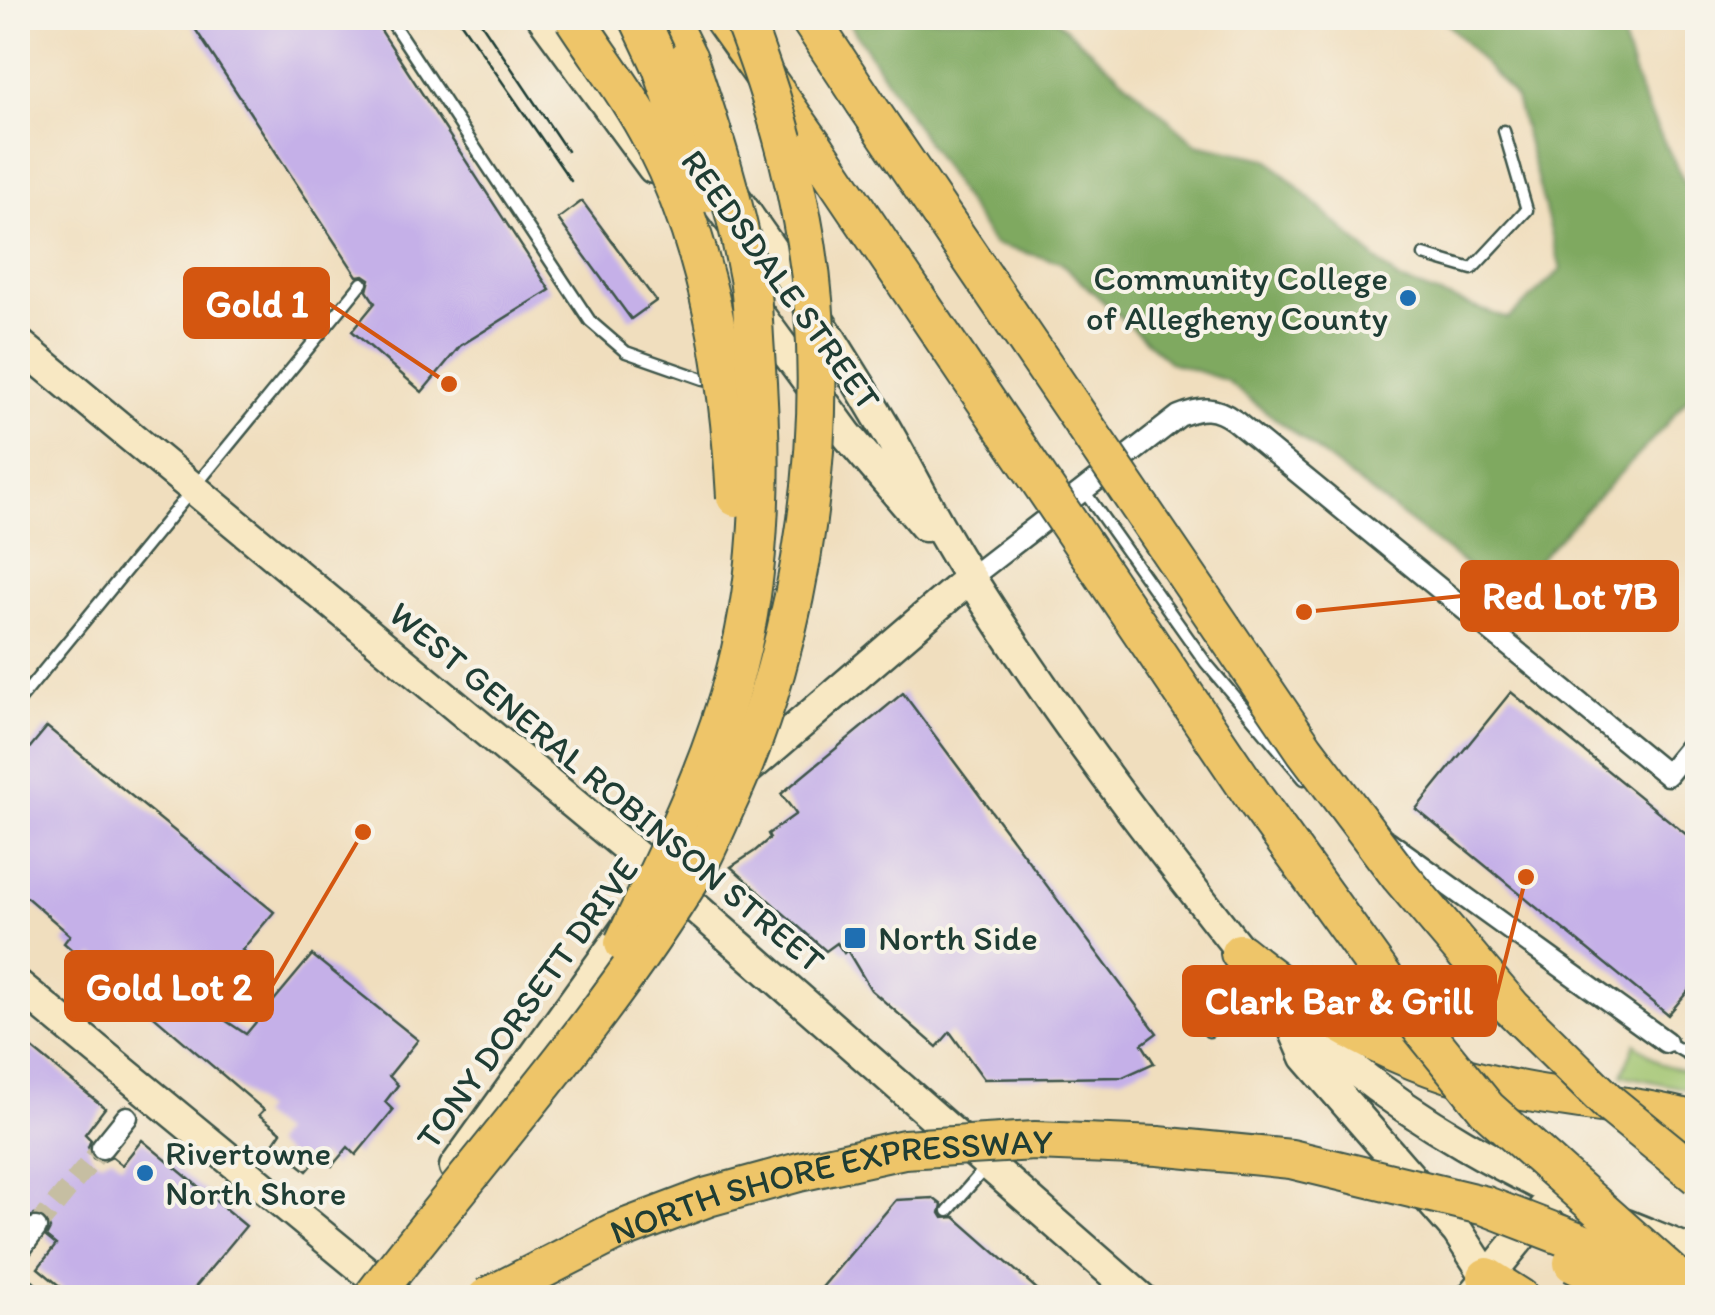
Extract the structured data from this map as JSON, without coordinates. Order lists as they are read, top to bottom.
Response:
{
  "streets": {
    "highway": ["NORTH SHORE EXPRESSWAY"],
    "main road": ["REEDSDALE STREET", "WEST GENERAL ROBINSON STREET", "TONY DORSETT DRIVE"]
  },
  "crossings": [
    ["REEDSDALE STREET", "TONY DORSETT DRIVE"],
    ["WEST GENERAL ROBINSON STREET", "TONY DORSETT DRIVE"]
  ],
  "places": {
    "other": [
      "Community College of Allegheny County",
      "Gold 1",
      "Red Lot 7B",
      "Gold Lot 2",
      "Clark Bar & Grill",
      "Rivertowne North Shore"
    ],
    "transit": ["North Side"]
  }
}
